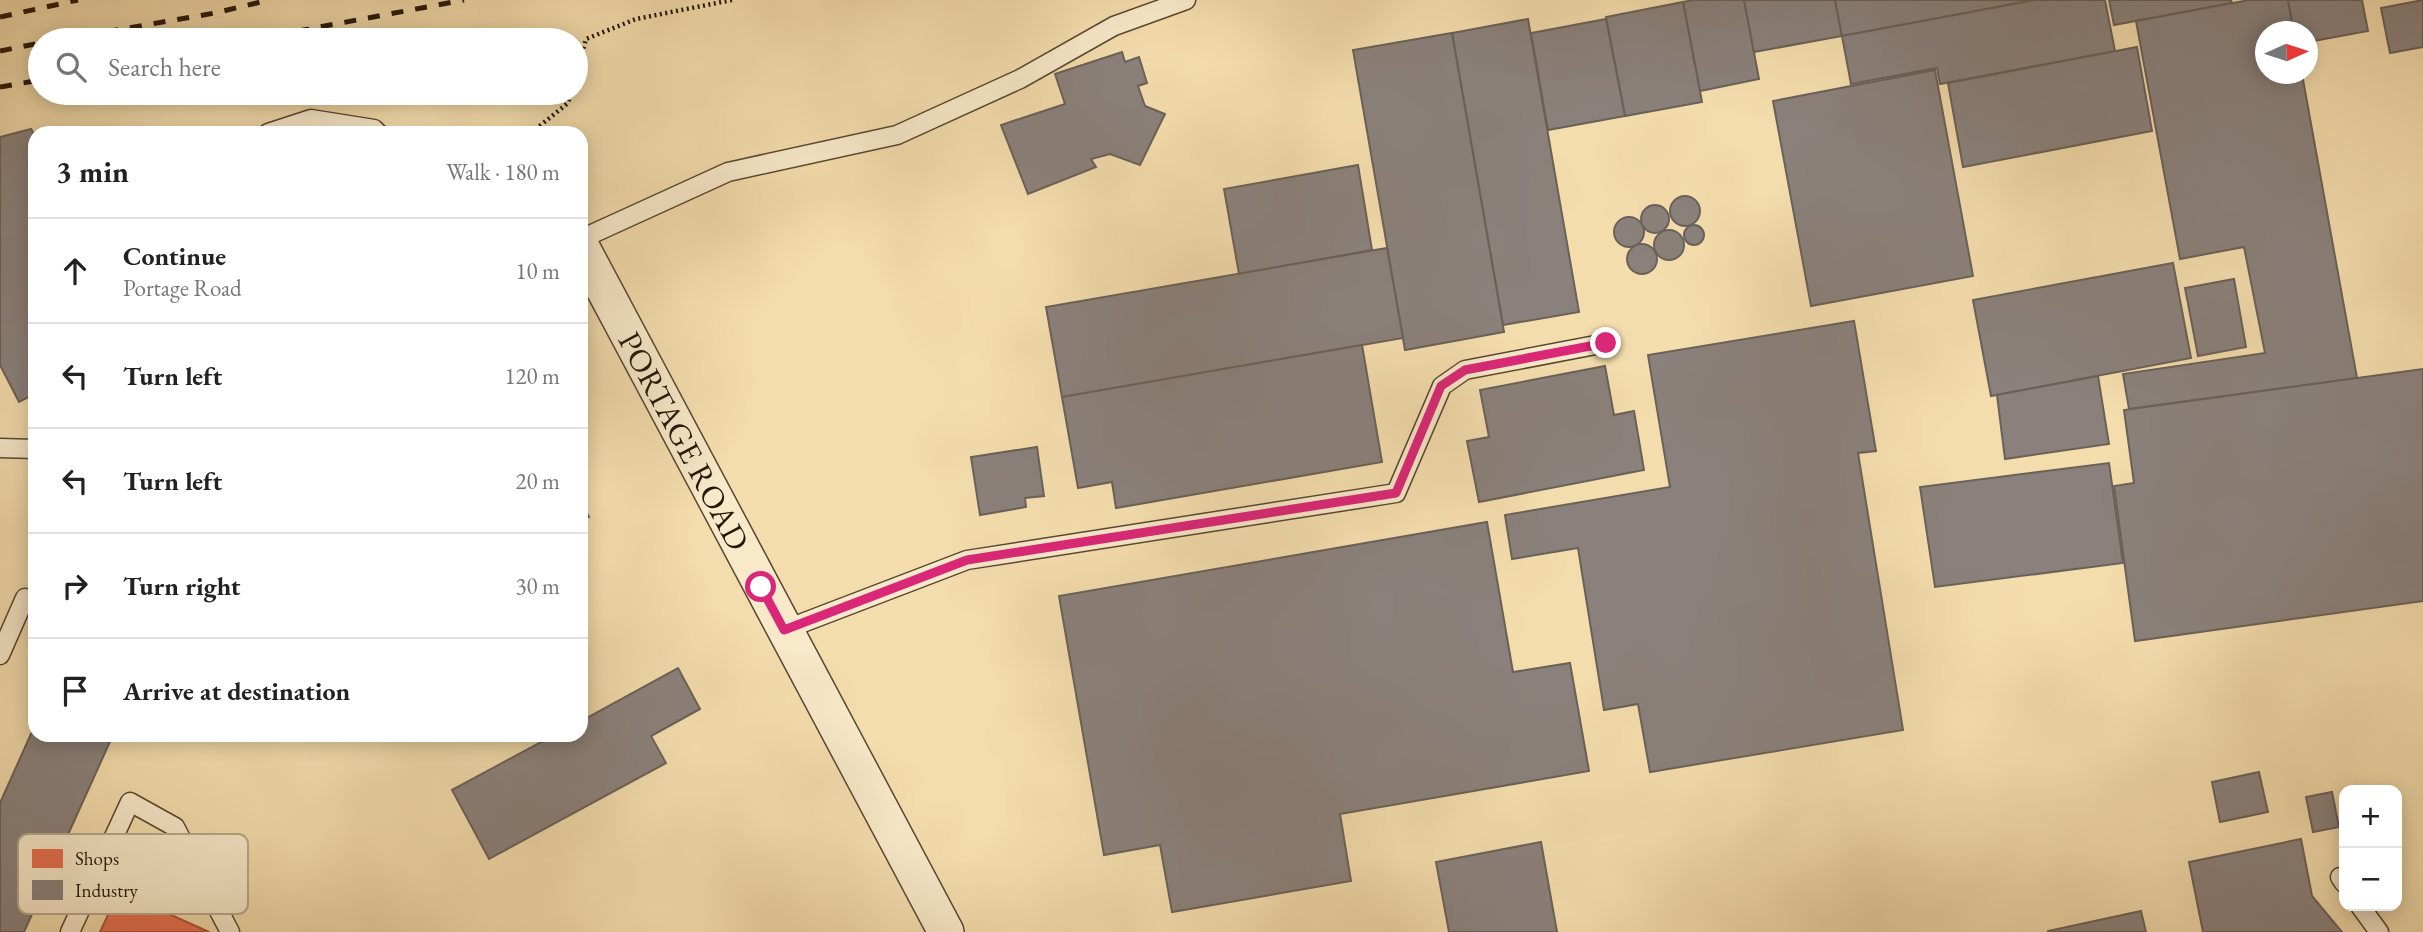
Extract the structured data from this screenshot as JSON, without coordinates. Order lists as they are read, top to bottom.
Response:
{
  "streets": {
    "street": ["PORTAGE ROAD"]
  },
  "legend": ["Shops", "Industry"],
  "north": "right",
  "page": {
    "search": "Search here",
    "heading": ["3 min", "Walk · 180 m"],
    "list": [
      ["Continue", "Portage Road", "10 m"],
      ["Turn left", "120 m"],
      ["Turn left", "20 m"],
      ["Turn right", "30 m"],
      "Arrive at destination"
    ],
    "map_buttons": ["+", "−"]
  }
}
